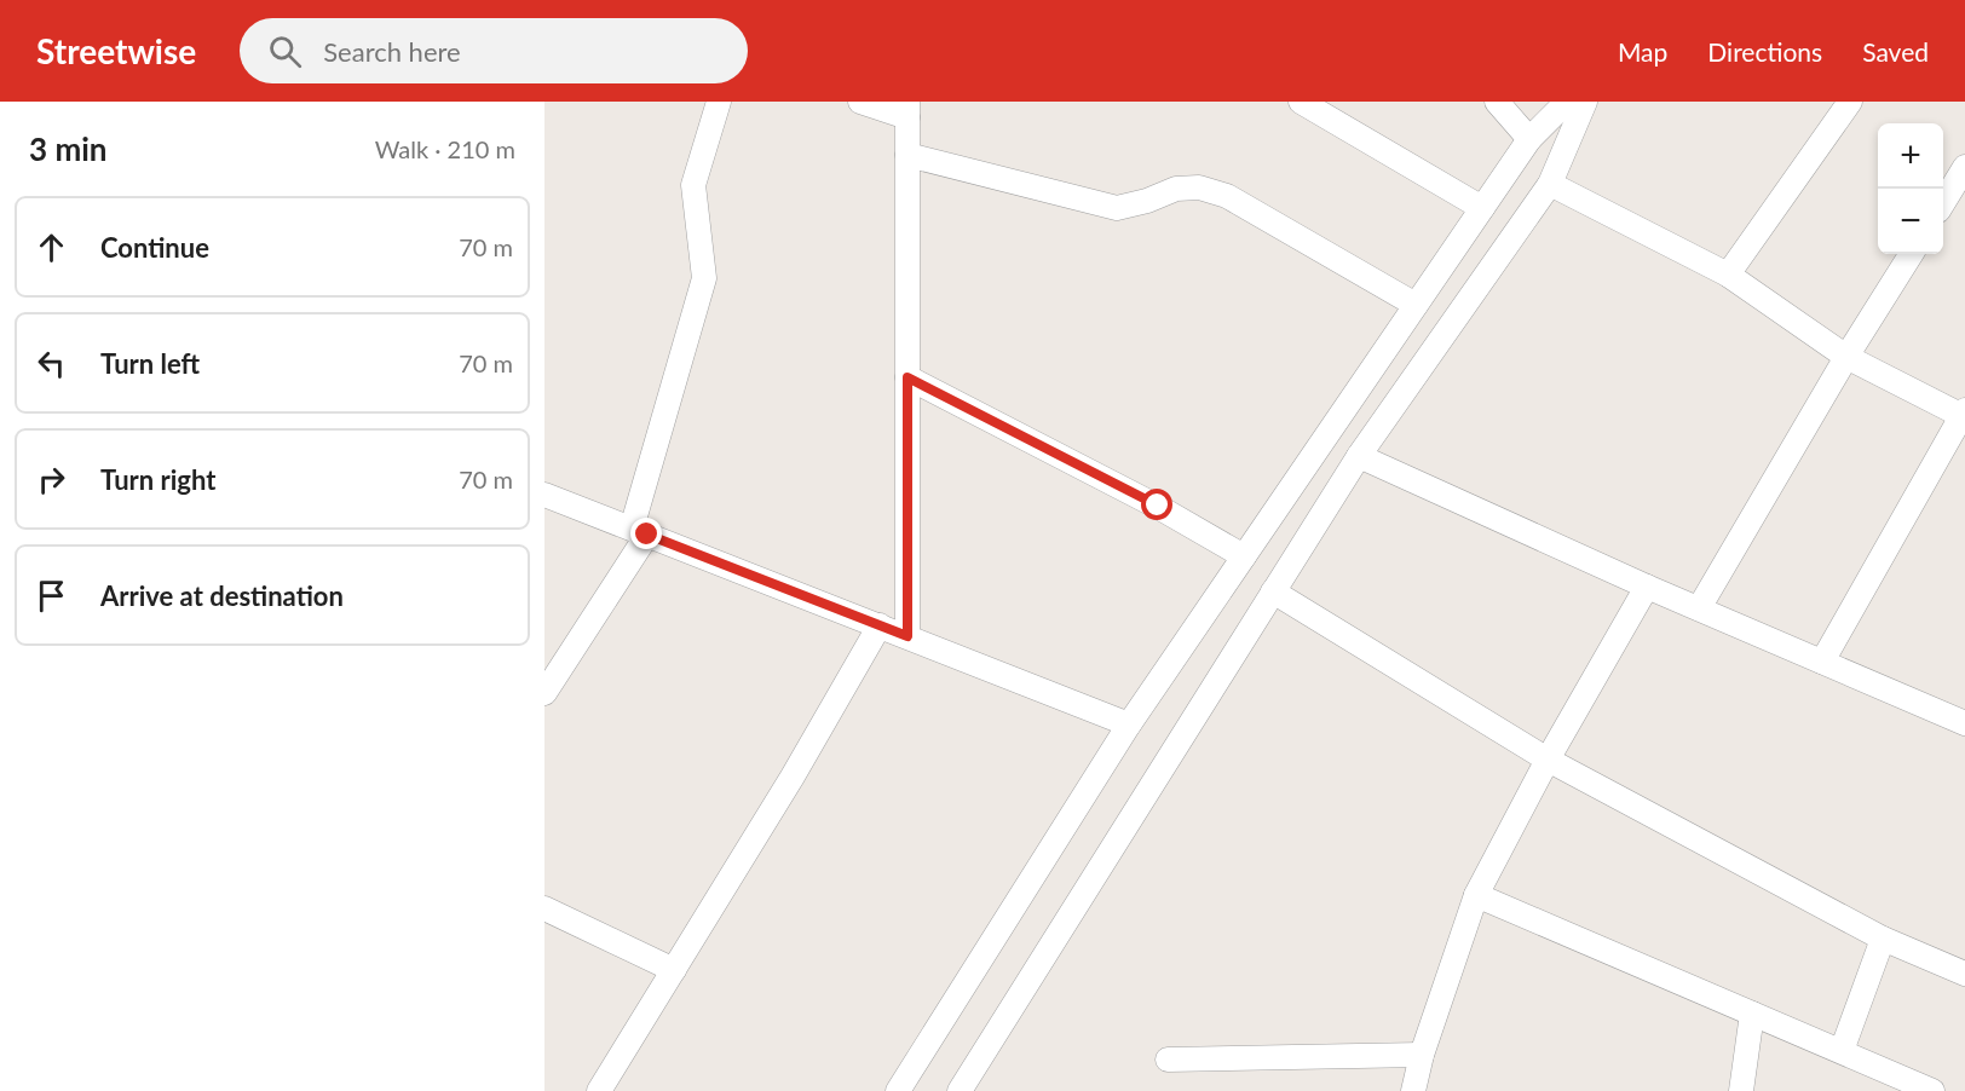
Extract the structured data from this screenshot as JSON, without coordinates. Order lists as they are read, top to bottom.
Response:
{
  "page": {
    "header": "Streetwise",
    "search": "Search here",
    "nav": ["Map", "Directions", "Saved"],
    "heading": ["3 min", "Walk · 210 m"],
    "map_buttons": ["+", "−"],
    "list": [
      ["Continue", "70 m"],
      ["Turn left", "70 m"],
      ["Turn right", "70 m"],
      "Arrive at destination"
    ]
  }
}
